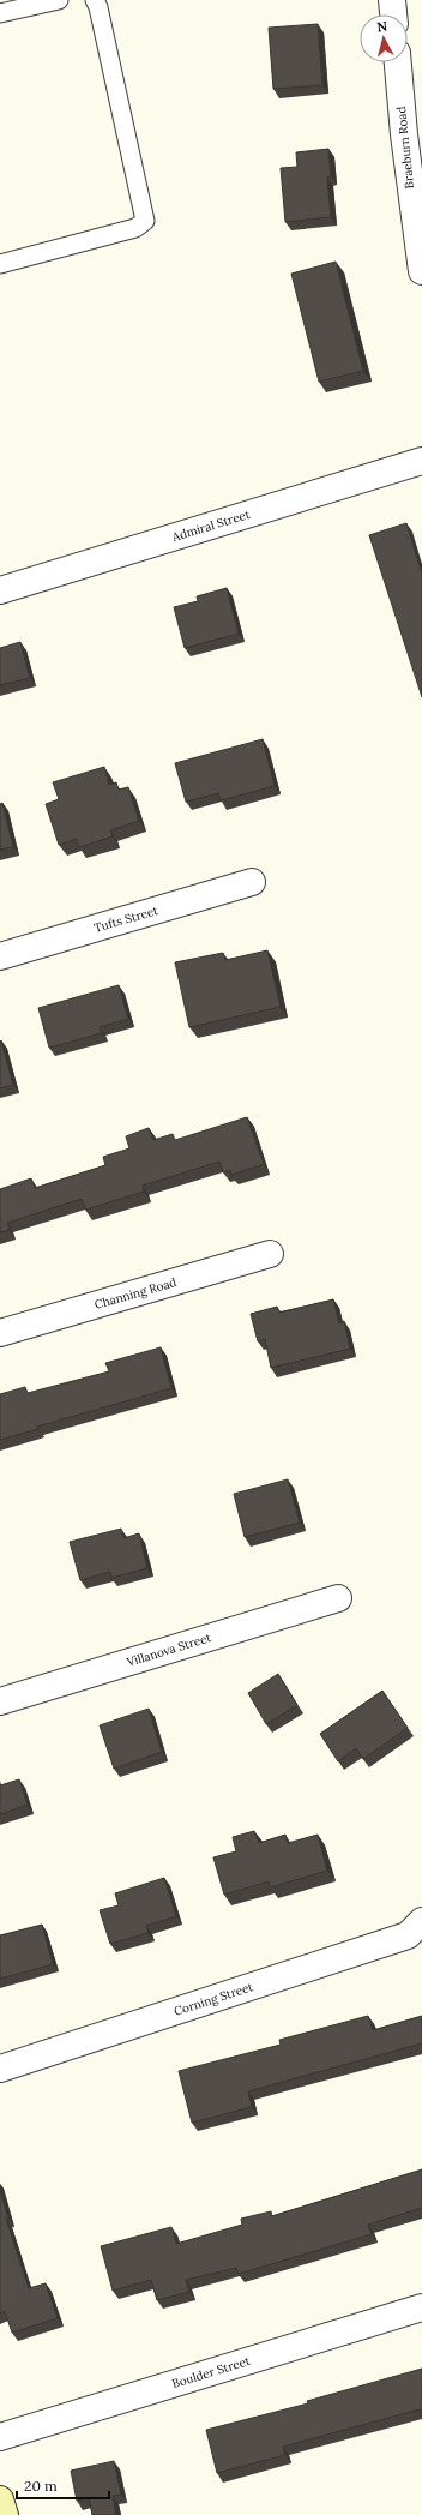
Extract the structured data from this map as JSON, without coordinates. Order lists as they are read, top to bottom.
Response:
{
  "streets": {
    "street": [
      "Braeburn Road",
      "Admiral Street",
      "Tufts Street",
      "Channing Road",
      "Villanova Street",
      "Corning Street",
      "Boulder Street"
    ]
  },
  "scale_bar": "20 m",
  "north": "top"
}
